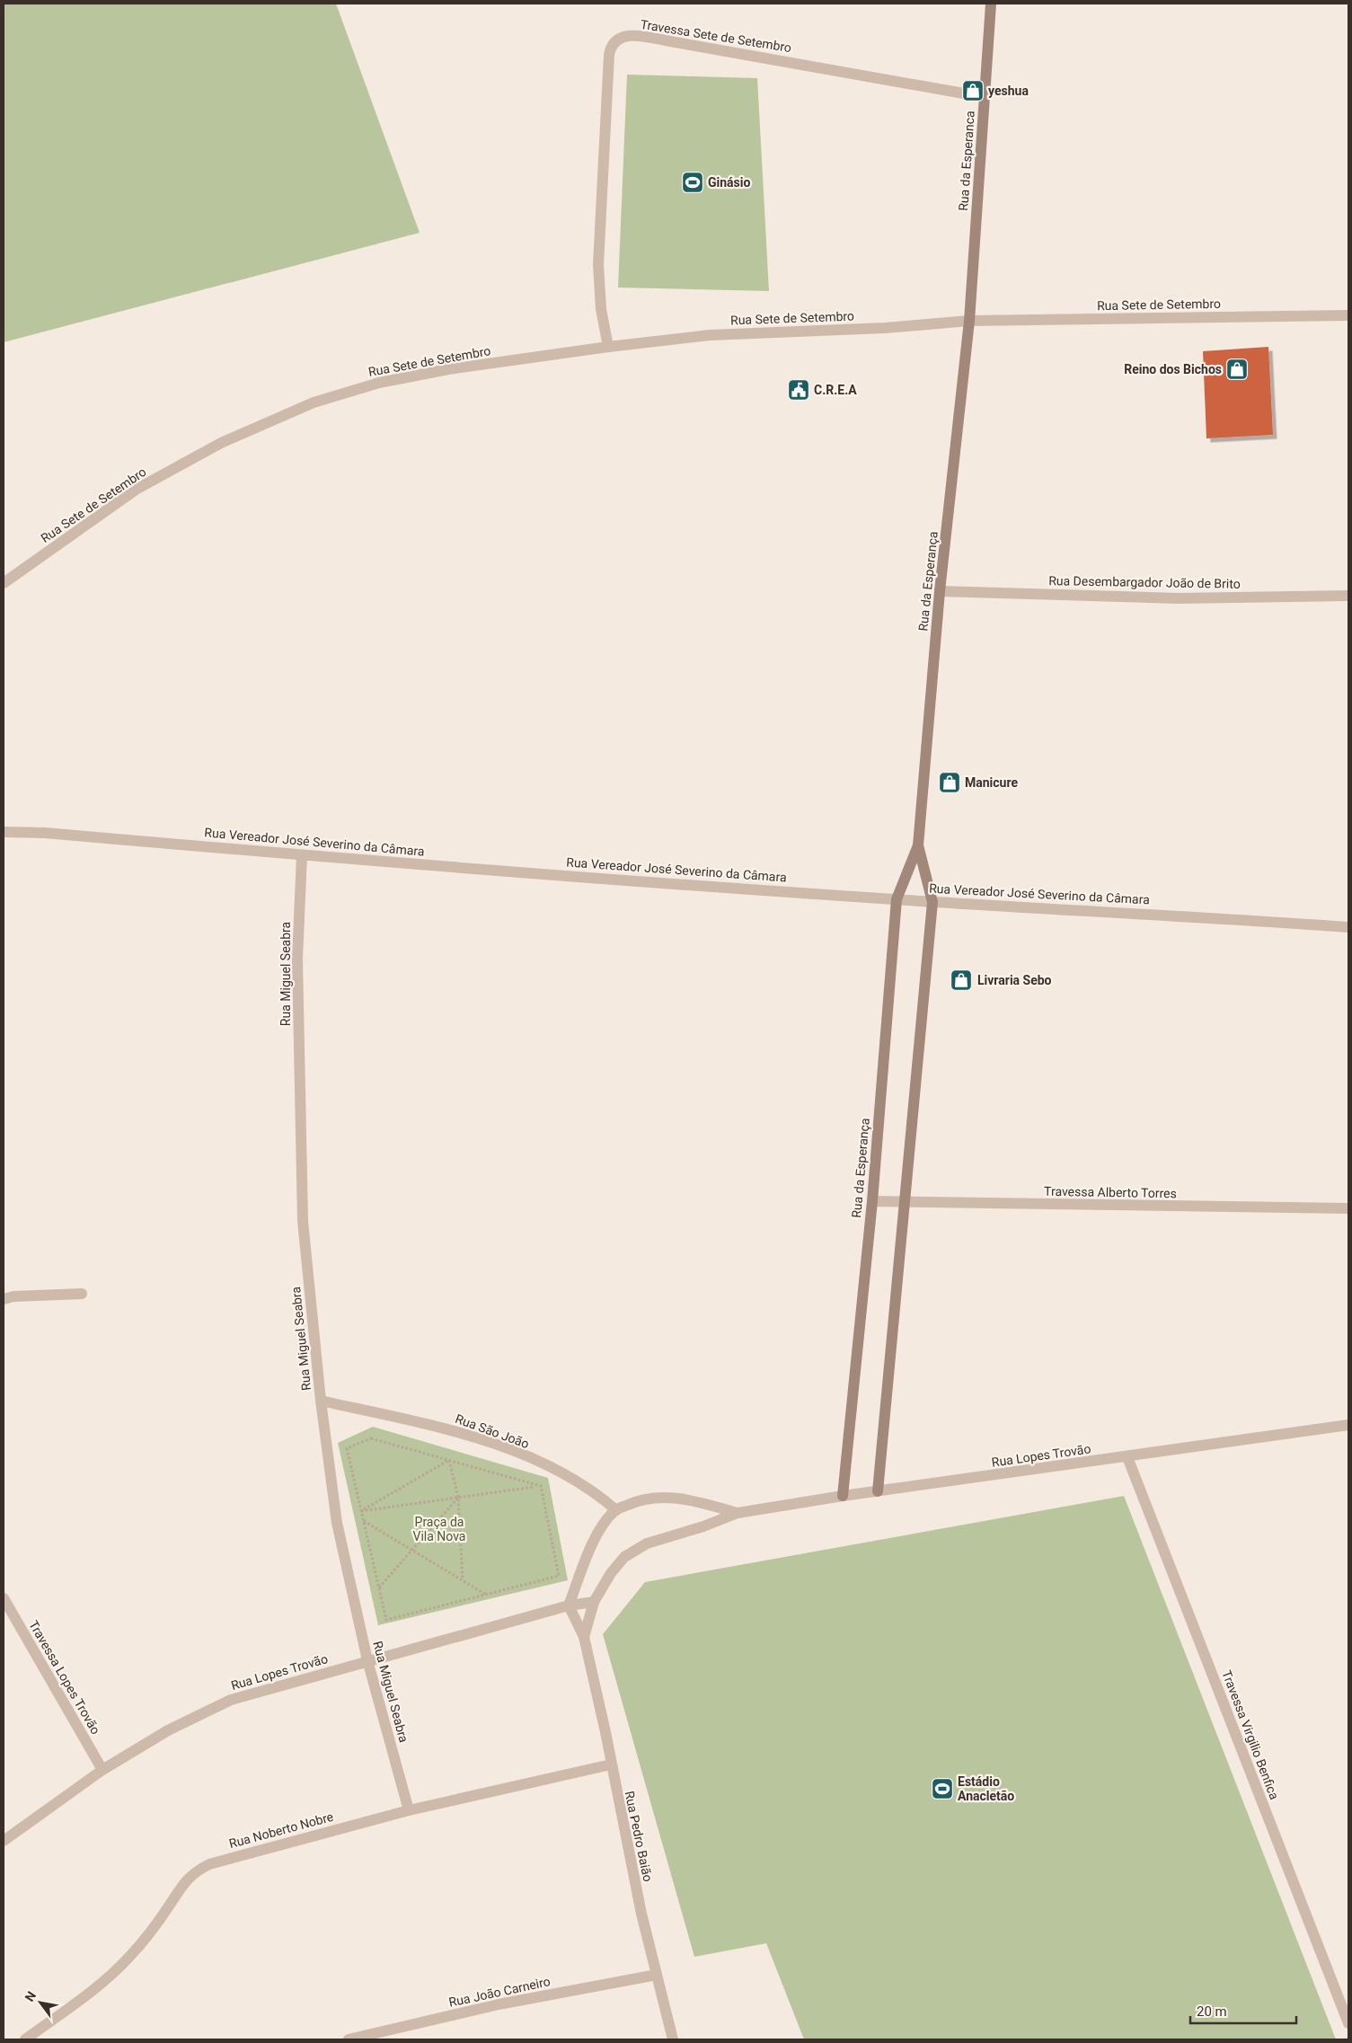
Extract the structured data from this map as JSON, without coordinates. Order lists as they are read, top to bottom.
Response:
{
  "streets": {
    "street": [
      "Travessa Sete de Setembro",
      "Rua da Esperanca",
      "Rua Sete de Setembro",
      "Rua da Esperança",
      "Rua Desembargador João de Brito",
      "Rua Vereador José Severino da Câmara",
      "Rua Miguel Seabra",
      "Travessa Alberto Torres",
      "Rua São João",
      "Rua Lopes Trovão",
      "Travessa Lopes Trovão",
      "Travessa Virgilio Benfica",
      "Rua Noberto Nobre",
      "Rua Pedro Baião",
      "Rua João Carneiro"
    ]
  },
  "crossings": [
    ["Travessa Sete de Setembro", "Rua da Esperanca"],
    ["Travessa Sete de Setembro", "Rua Sete de Setembro"],
    ["Rua da Esperanca", "Rua Sete de Setembro"],
    ["Rua da Esperanca", "Rua da Esperança"],
    ["Rua Sete de Setembro", "Rua da Esperança"],
    ["Rua da Esperança", "Rua Desembargador João de Brito"],
    ["Rua da Esperança", "Rua Vereador José Severino da Câmara"],
    ["Rua da Esperança", "Travessa Alberto Torres"],
    ["Rua da Esperança", "Rua Lopes Trovão"],
    ["Rua Vereador José Severino da Câmara", "Rua Miguel Seabra"],
    ["Rua Miguel Seabra", "Rua São João"],
    ["Rua Miguel Seabra", "Rua Lopes Trovão"],
    ["Rua Miguel Seabra", "Rua Noberto Nobre"],
    ["Rua Lopes Trovão", "Travessa Lopes Trovão"],
    ["Rua Lopes Trovão", "Travessa Virgilio Benfica"],
    ["Rua Lopes Trovão", "Rua Pedro Baião"],
    ["Rua Noberto Nobre", "Rua Pedro Baião"],
    ["Rua Pedro Baião", "Rua João Carneiro"]
  ],
  "parks": ["Praça da Vila Nova"],
  "places": {
    "shop": [
      "yeshua",
      "Reino dos Bichos",
      "Manicure",
      "Livraria Sebo"
    ],
    "sports": ["Ginásio", "Estádio Anacletão"],
    "public building": ["C.R.E.A"]
  },
  "scale_bar": "20 m",
  "north": "top left"
}
